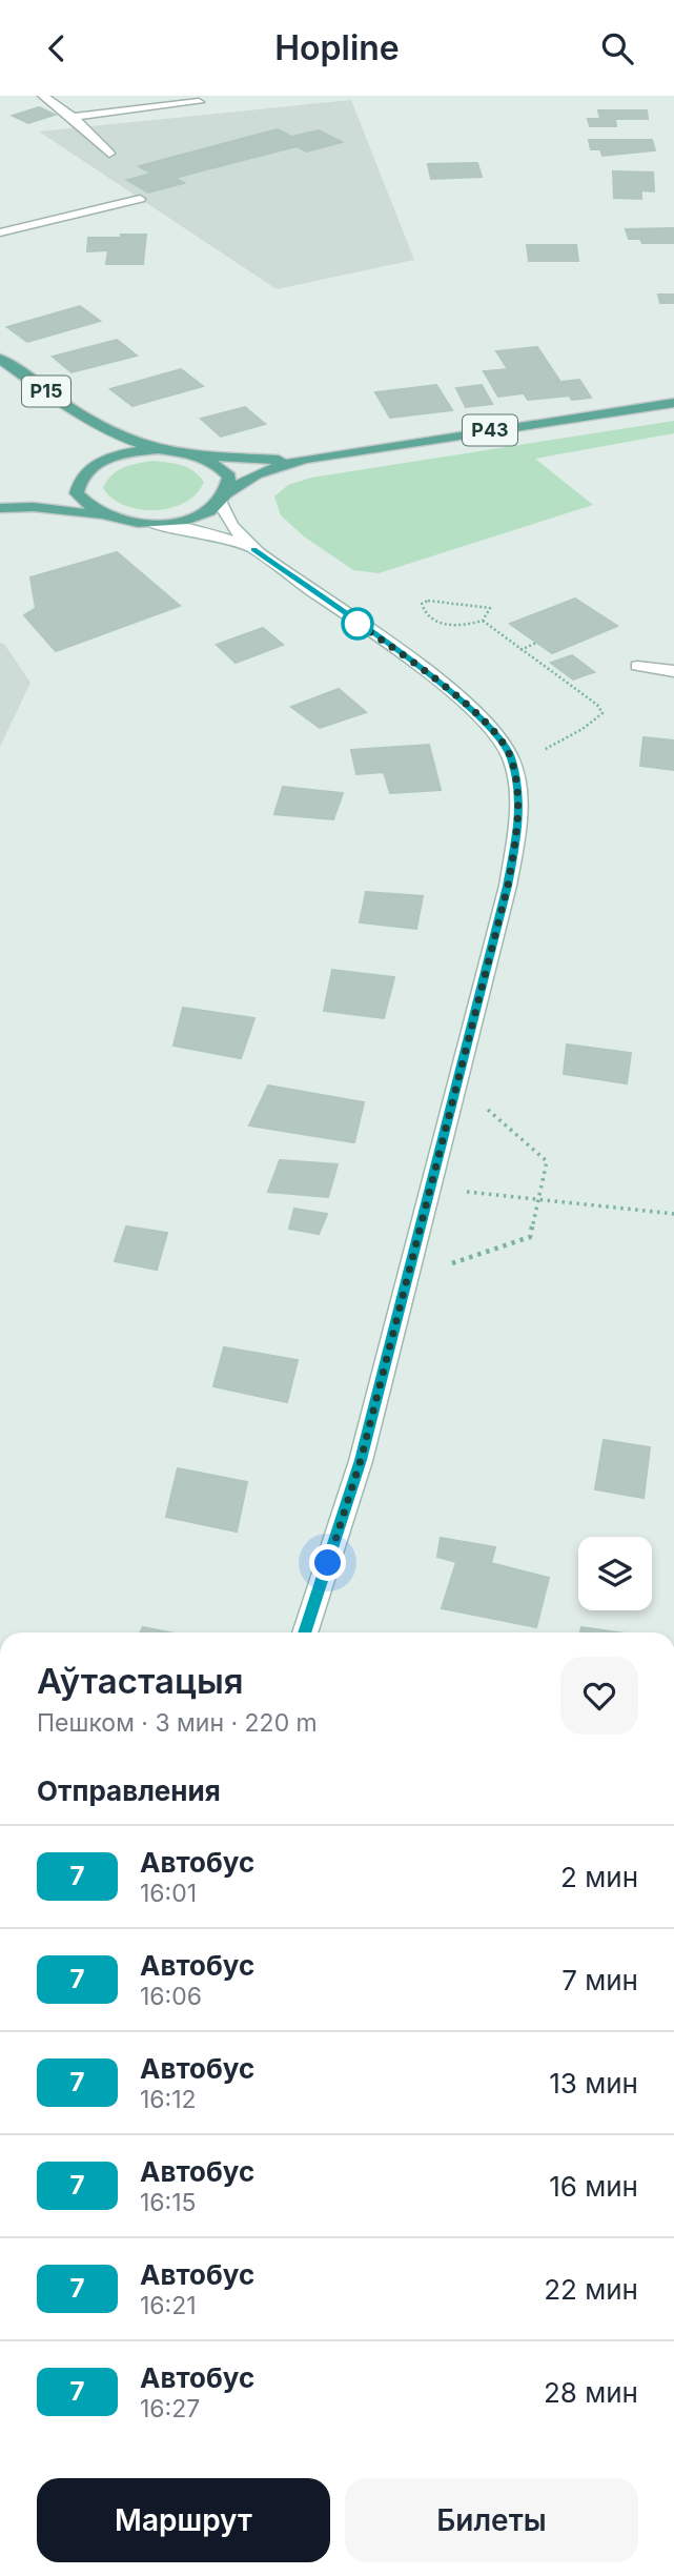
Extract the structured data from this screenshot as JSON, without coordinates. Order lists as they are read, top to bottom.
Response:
{
  "streets": {
    "main road": ["Р15", "Р43"]
  },
  "crossings": [
    ["Р15", "Р43"]
  ],
  "lines": ["bus line 7"],
  "page": {
    "header": "Hopline",
    "heading": [
      ["Аўтастацыя", "Пешком · 3 мин · 220 m"],
      "Отправления"
    ],
    "list": [
      {
        "mark": "7",
        "name": "Автобус",
        "note": "16:01",
        "value": "2 мин"
      },
      {
        "mark": "7",
        "name": "Автобус",
        "note": "16:06",
        "value": "7 мин"
      },
      {
        "mark": "7",
        "name": "Автобус",
        "note": "16:12",
        "value": "13 мин"
      },
      {
        "mark": "7",
        "name": "Автобус",
        "note": "16:15",
        "value": "16 мин"
      },
      {
        "mark": "7",
        "name": "Автобус",
        "note": "16:21",
        "value": "22 мин"
      },
      {
        "mark": "7",
        "name": "Автобус",
        "note": "16:27",
        "value": "28 мин"
      }
    ],
    "buttons": ["Маршрут", "Билеты"]
  }
}
